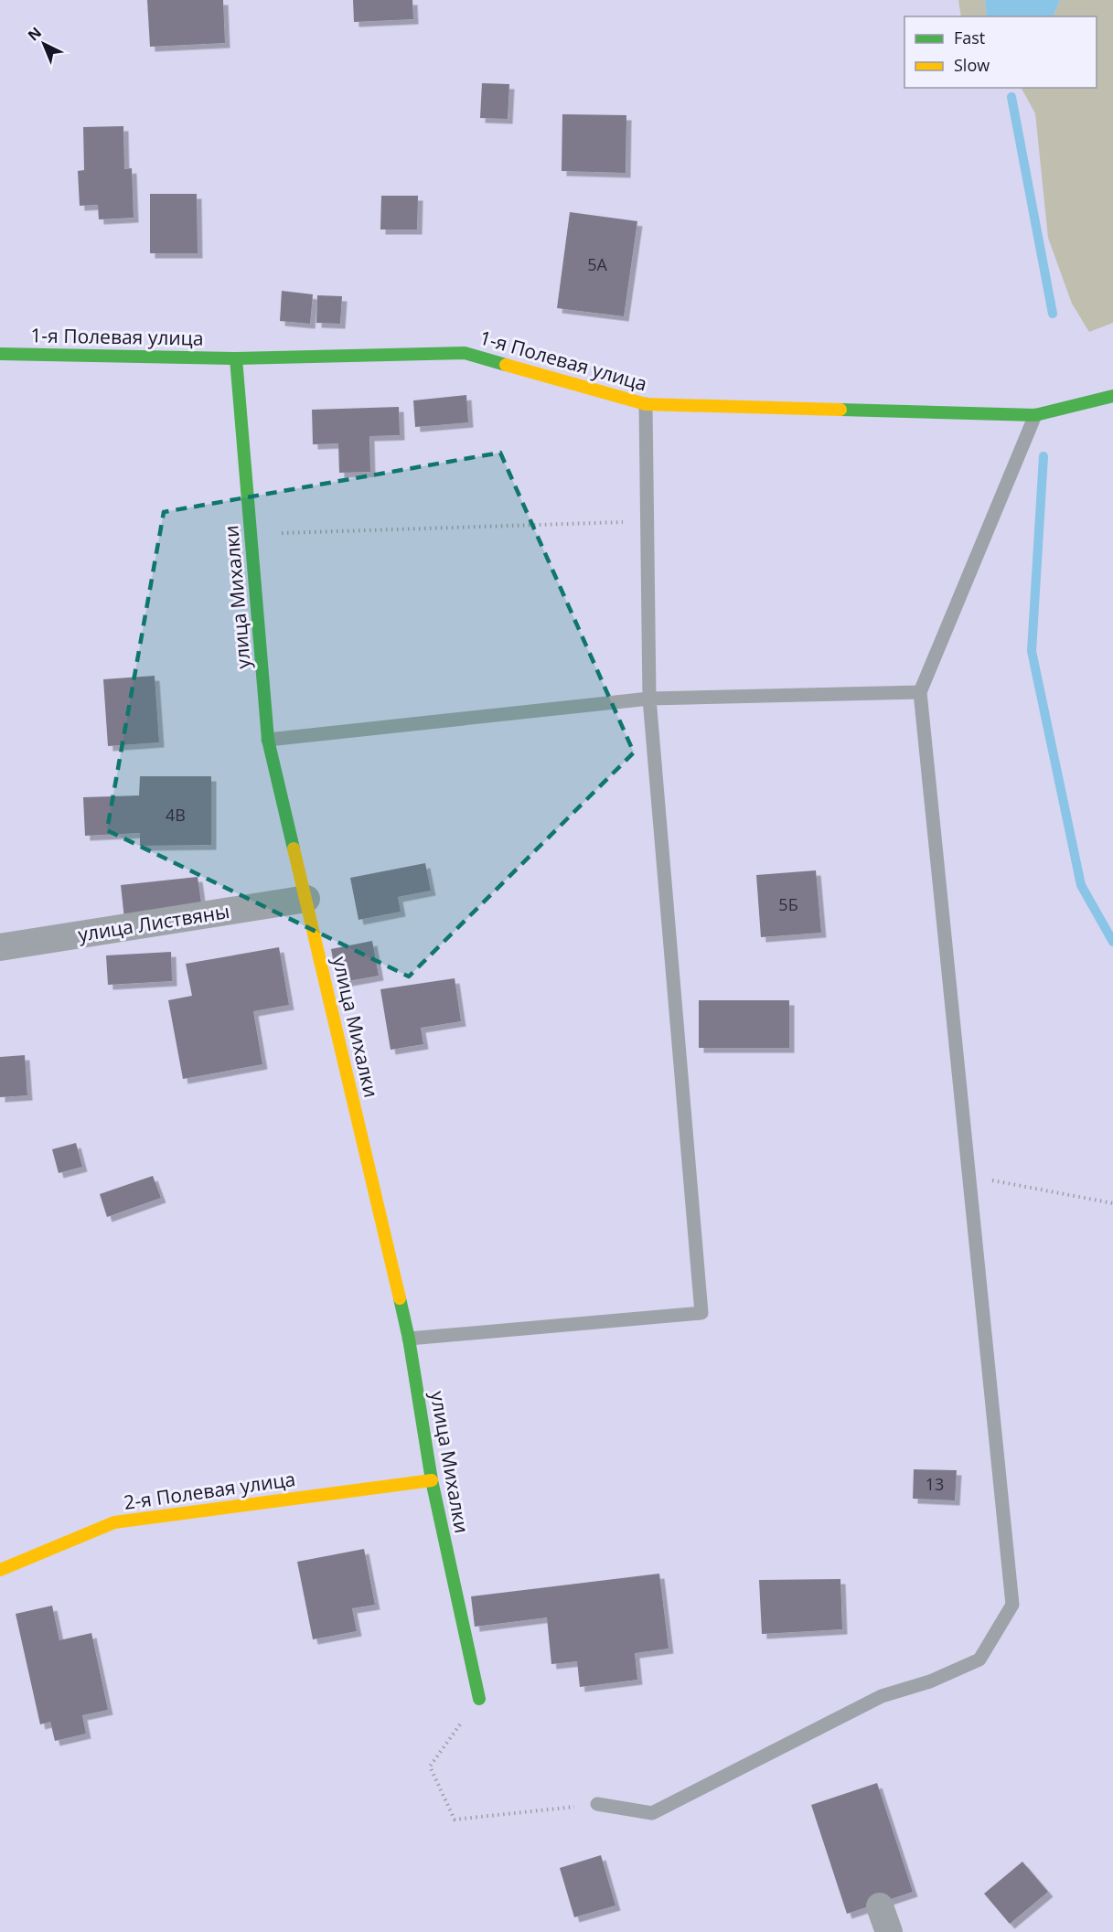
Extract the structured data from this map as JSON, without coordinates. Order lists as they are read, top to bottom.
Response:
{
  "streets": {
    "street": [
      "1-я Полевая улица",
      "улица Михалки",
      "улица Листвяны",
      "2-я Полевая улица"
    ]
  },
  "crossings": [
    ["1-я Полевая улица", "улица Михалки"],
    ["улица Михалки", "улица Листвяны"],
    ["улица Михалки", "2-я Полевая улица"]
  ],
  "house_numbers": [
    "5А",
    "4В",
    "5Б",
    "13"
  ],
  "legend": ["Fast", "Slow"],
  "north": "top left"
}
